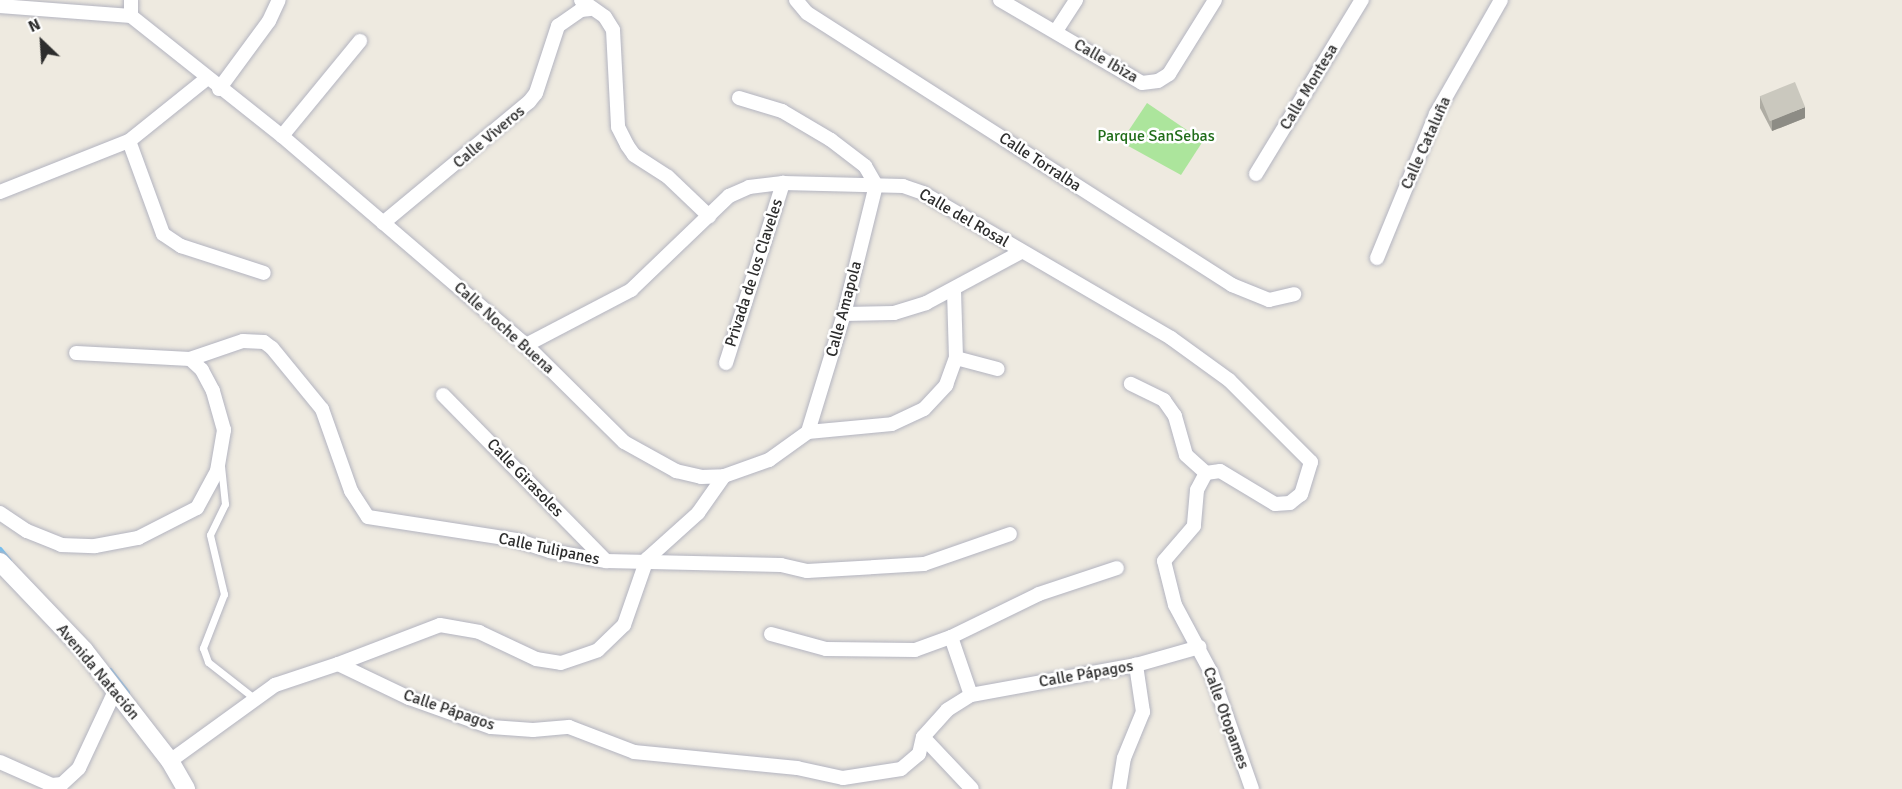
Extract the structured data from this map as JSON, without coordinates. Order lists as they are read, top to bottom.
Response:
{
  "streets": {
    "street": [
      "Calle Ibiza",
      "Calle Montesa",
      "Calle Viveros",
      "Calle Cataluña",
      "Calle Torralba",
      "Calle del Rosal",
      "Privada de los Claveles",
      "Calle Amapola",
      "Calle Noche Buena",
      "Calle Girasoles",
      "Calle Tulipanes",
      "Avenida Natación",
      "Calle Pápagos",
      "Calle Otopames"
    ]
  },
  "crossings": [
    ["Calle Viveros", "Calle Noche Buena"],
    ["Calle del Rosal", "Privada de los Claveles"],
    ["Calle del Rosal", "Calle Amapola"],
    ["Calle del Rosal", "Calle Noche Buena"],
    ["Calle del Rosal", "Calle Otopames"],
    ["Calle Amapola", "Calle Noche Buena"],
    ["Calle Girasoles", "Calle Tulipanes"],
    ["Calle Pápagos", "Calle Otopames"]
  ],
  "parks": ["Parque SanSebas"],
  "north": "top left"
}
